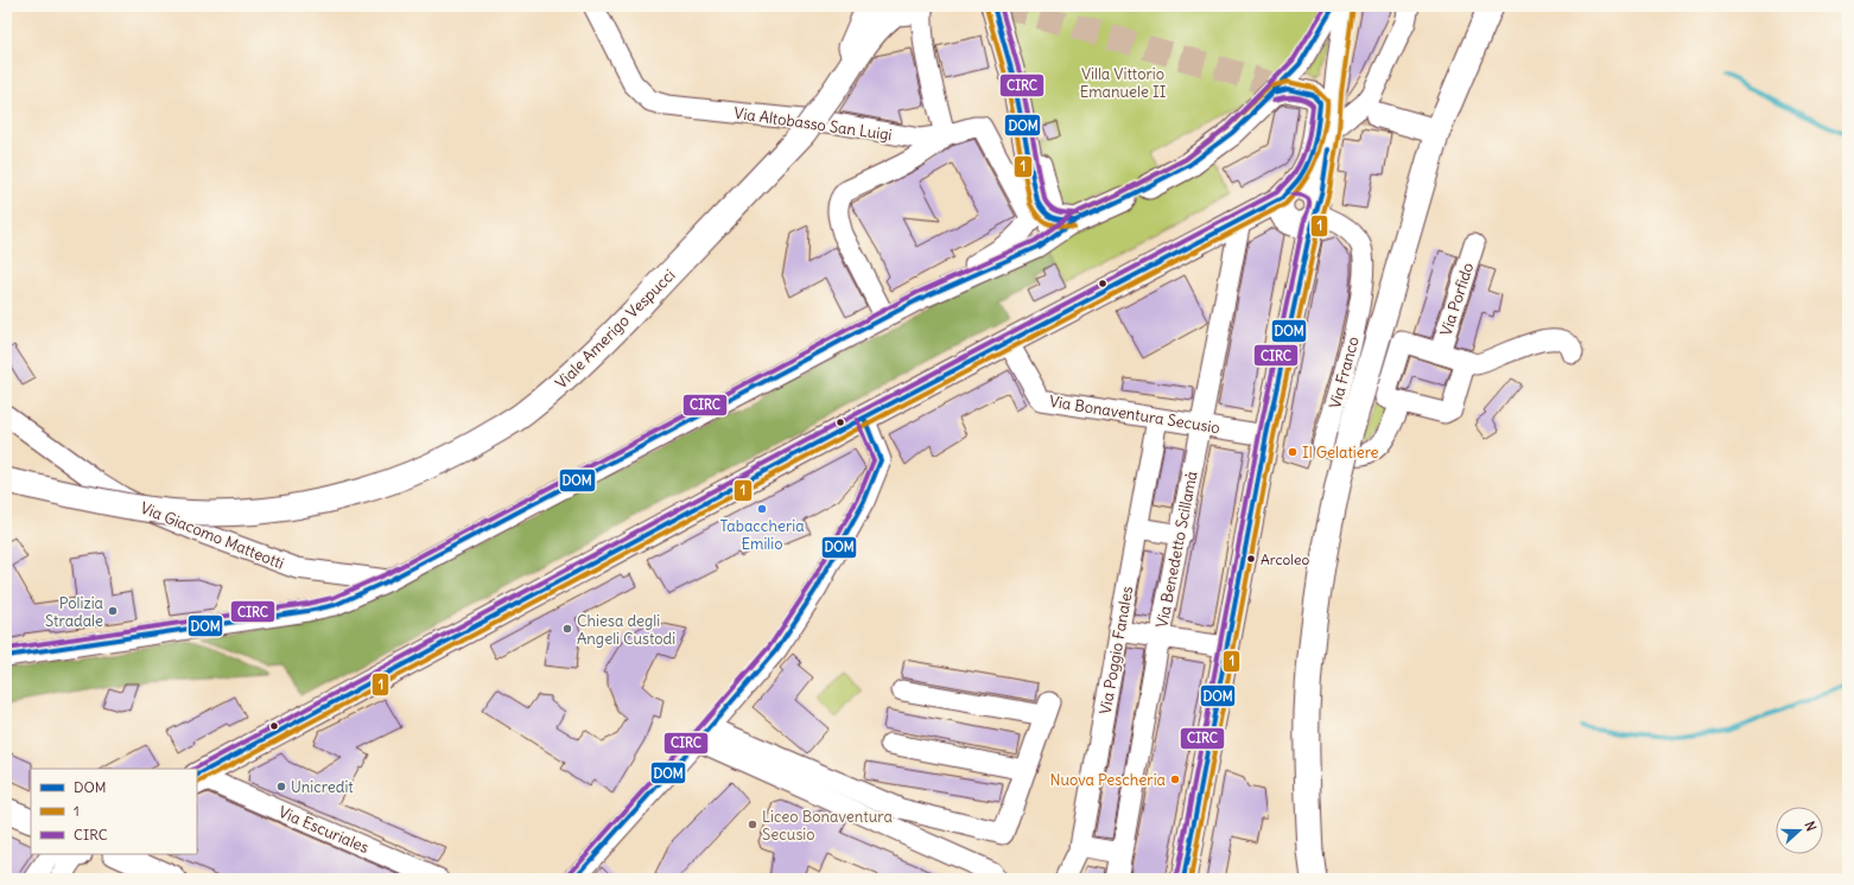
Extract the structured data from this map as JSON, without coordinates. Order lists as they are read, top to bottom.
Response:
{
  "streets": {
    "main road": ["Viale Amerigo Vespucci"],
    "street": [
      "Via Altobasso San Luigi",
      "Via Porfido",
      "Via Franco",
      "Via Bonaventura Secusio",
      "Via Giacomo Matteotti",
      "Via Benedetto Scillamà",
      "Via Poggio Fanales",
      "Via Escuriales"
    ]
  },
  "crossings": [
    ["Via Bonaventura Secusio", "Via Benedetto Scillamà"],
    ["Via Bonaventura Secusio", "Via Poggio Fanales"]
  ],
  "parks": ["Villa Vittorio Emanuele II"],
  "places": [
    "Il Gelatiere",
    "Tabaccheria Emilio",
    "Arcoleo",
    "Polizia Stradale",
    "Chiesa degli Angeli Custodi",
    "Nuova Pescheria",
    "Unicredit",
    "Liceo Bonaventura Secusio"
  ],
  "lines": ["transit line DOM", "transit line CIRC", "transit line 1"],
  "legend": ["DOM", "1", "CIRC"],
  "north": "right"
}
